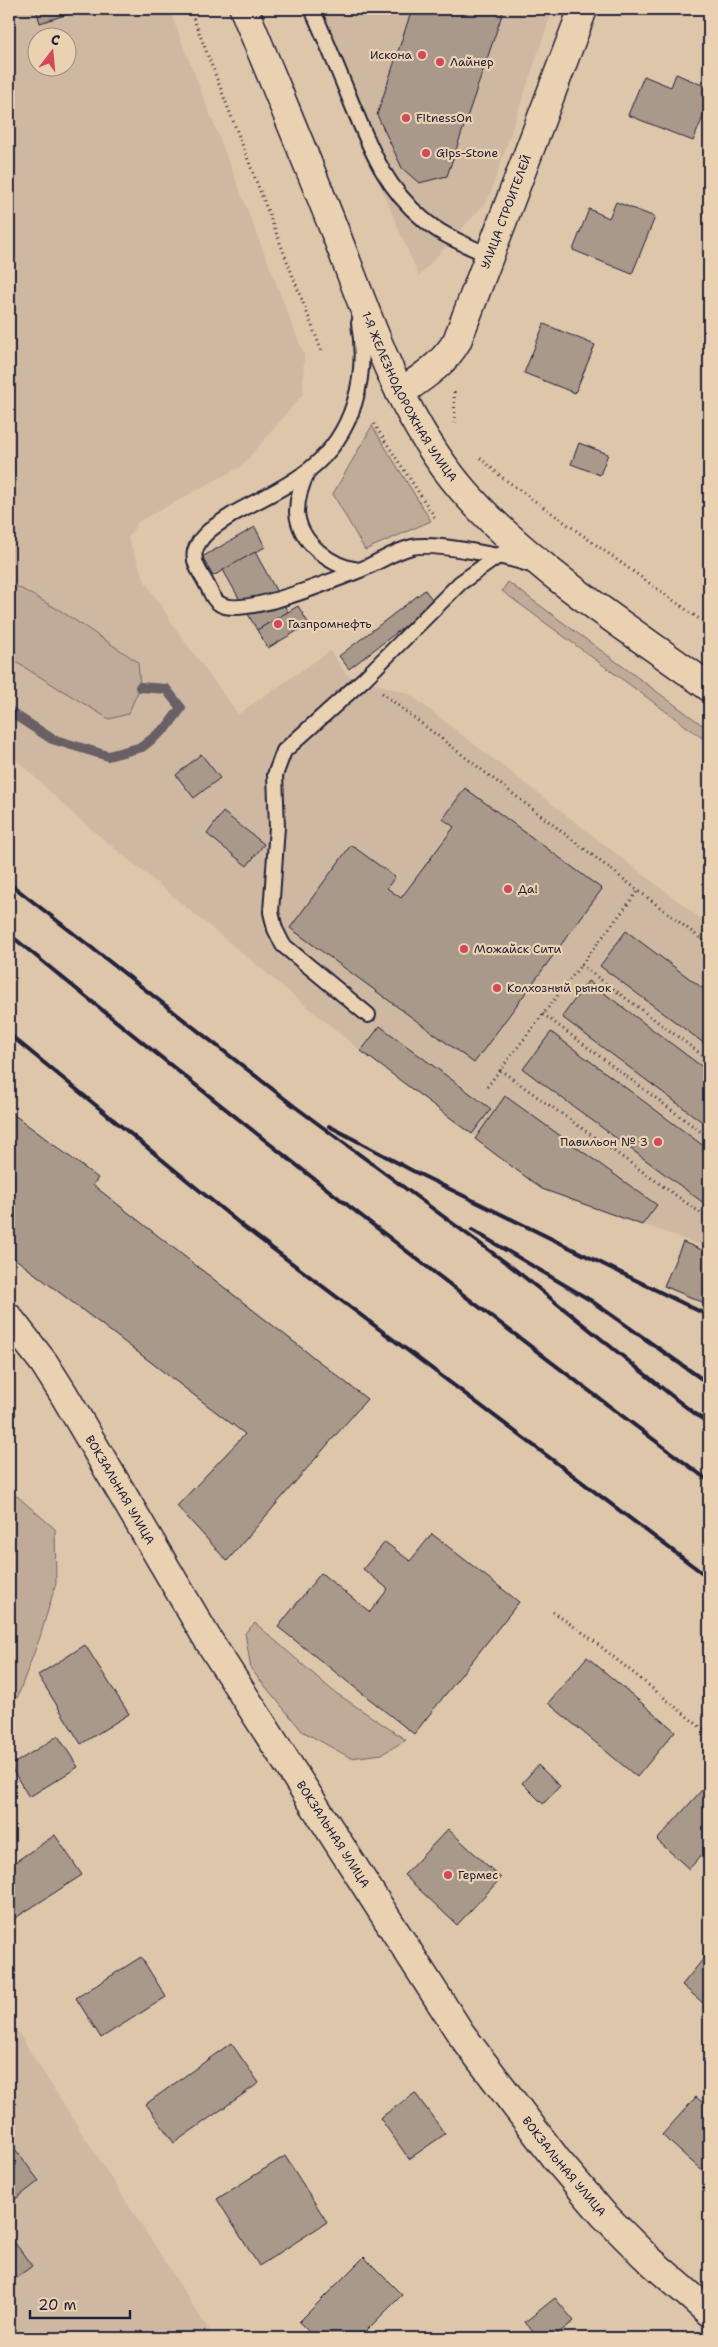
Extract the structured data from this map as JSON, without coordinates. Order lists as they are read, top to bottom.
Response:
{
  "streets": {
    "main road": ["УЛИЦА СТРОИТЕЛЕЙ", "1-Я ЖЕЛЕЗНОДОРОЖНАЯ УЛИЦА", "ВОКЗАЛЬНАЯ УЛИЦА"]
  },
  "crossings": [
    ["УЛИЦА СТРОИТЕЛЕЙ", "1-Я ЖЕЛЕЗНОДОРОЖНАЯ УЛИЦА"]
  ],
  "places": [
    "Искона",
    "Лайнер",
    "FitnessOn",
    "Gips-Stone",
    "Газпромнефть",
    "Да!",
    "Можайск Сити",
    "Колхозный рынок",
    "Павильон № 3",
    "Гермес"
  ],
  "scale_bar": "20 m",
  "north": "top"
}
